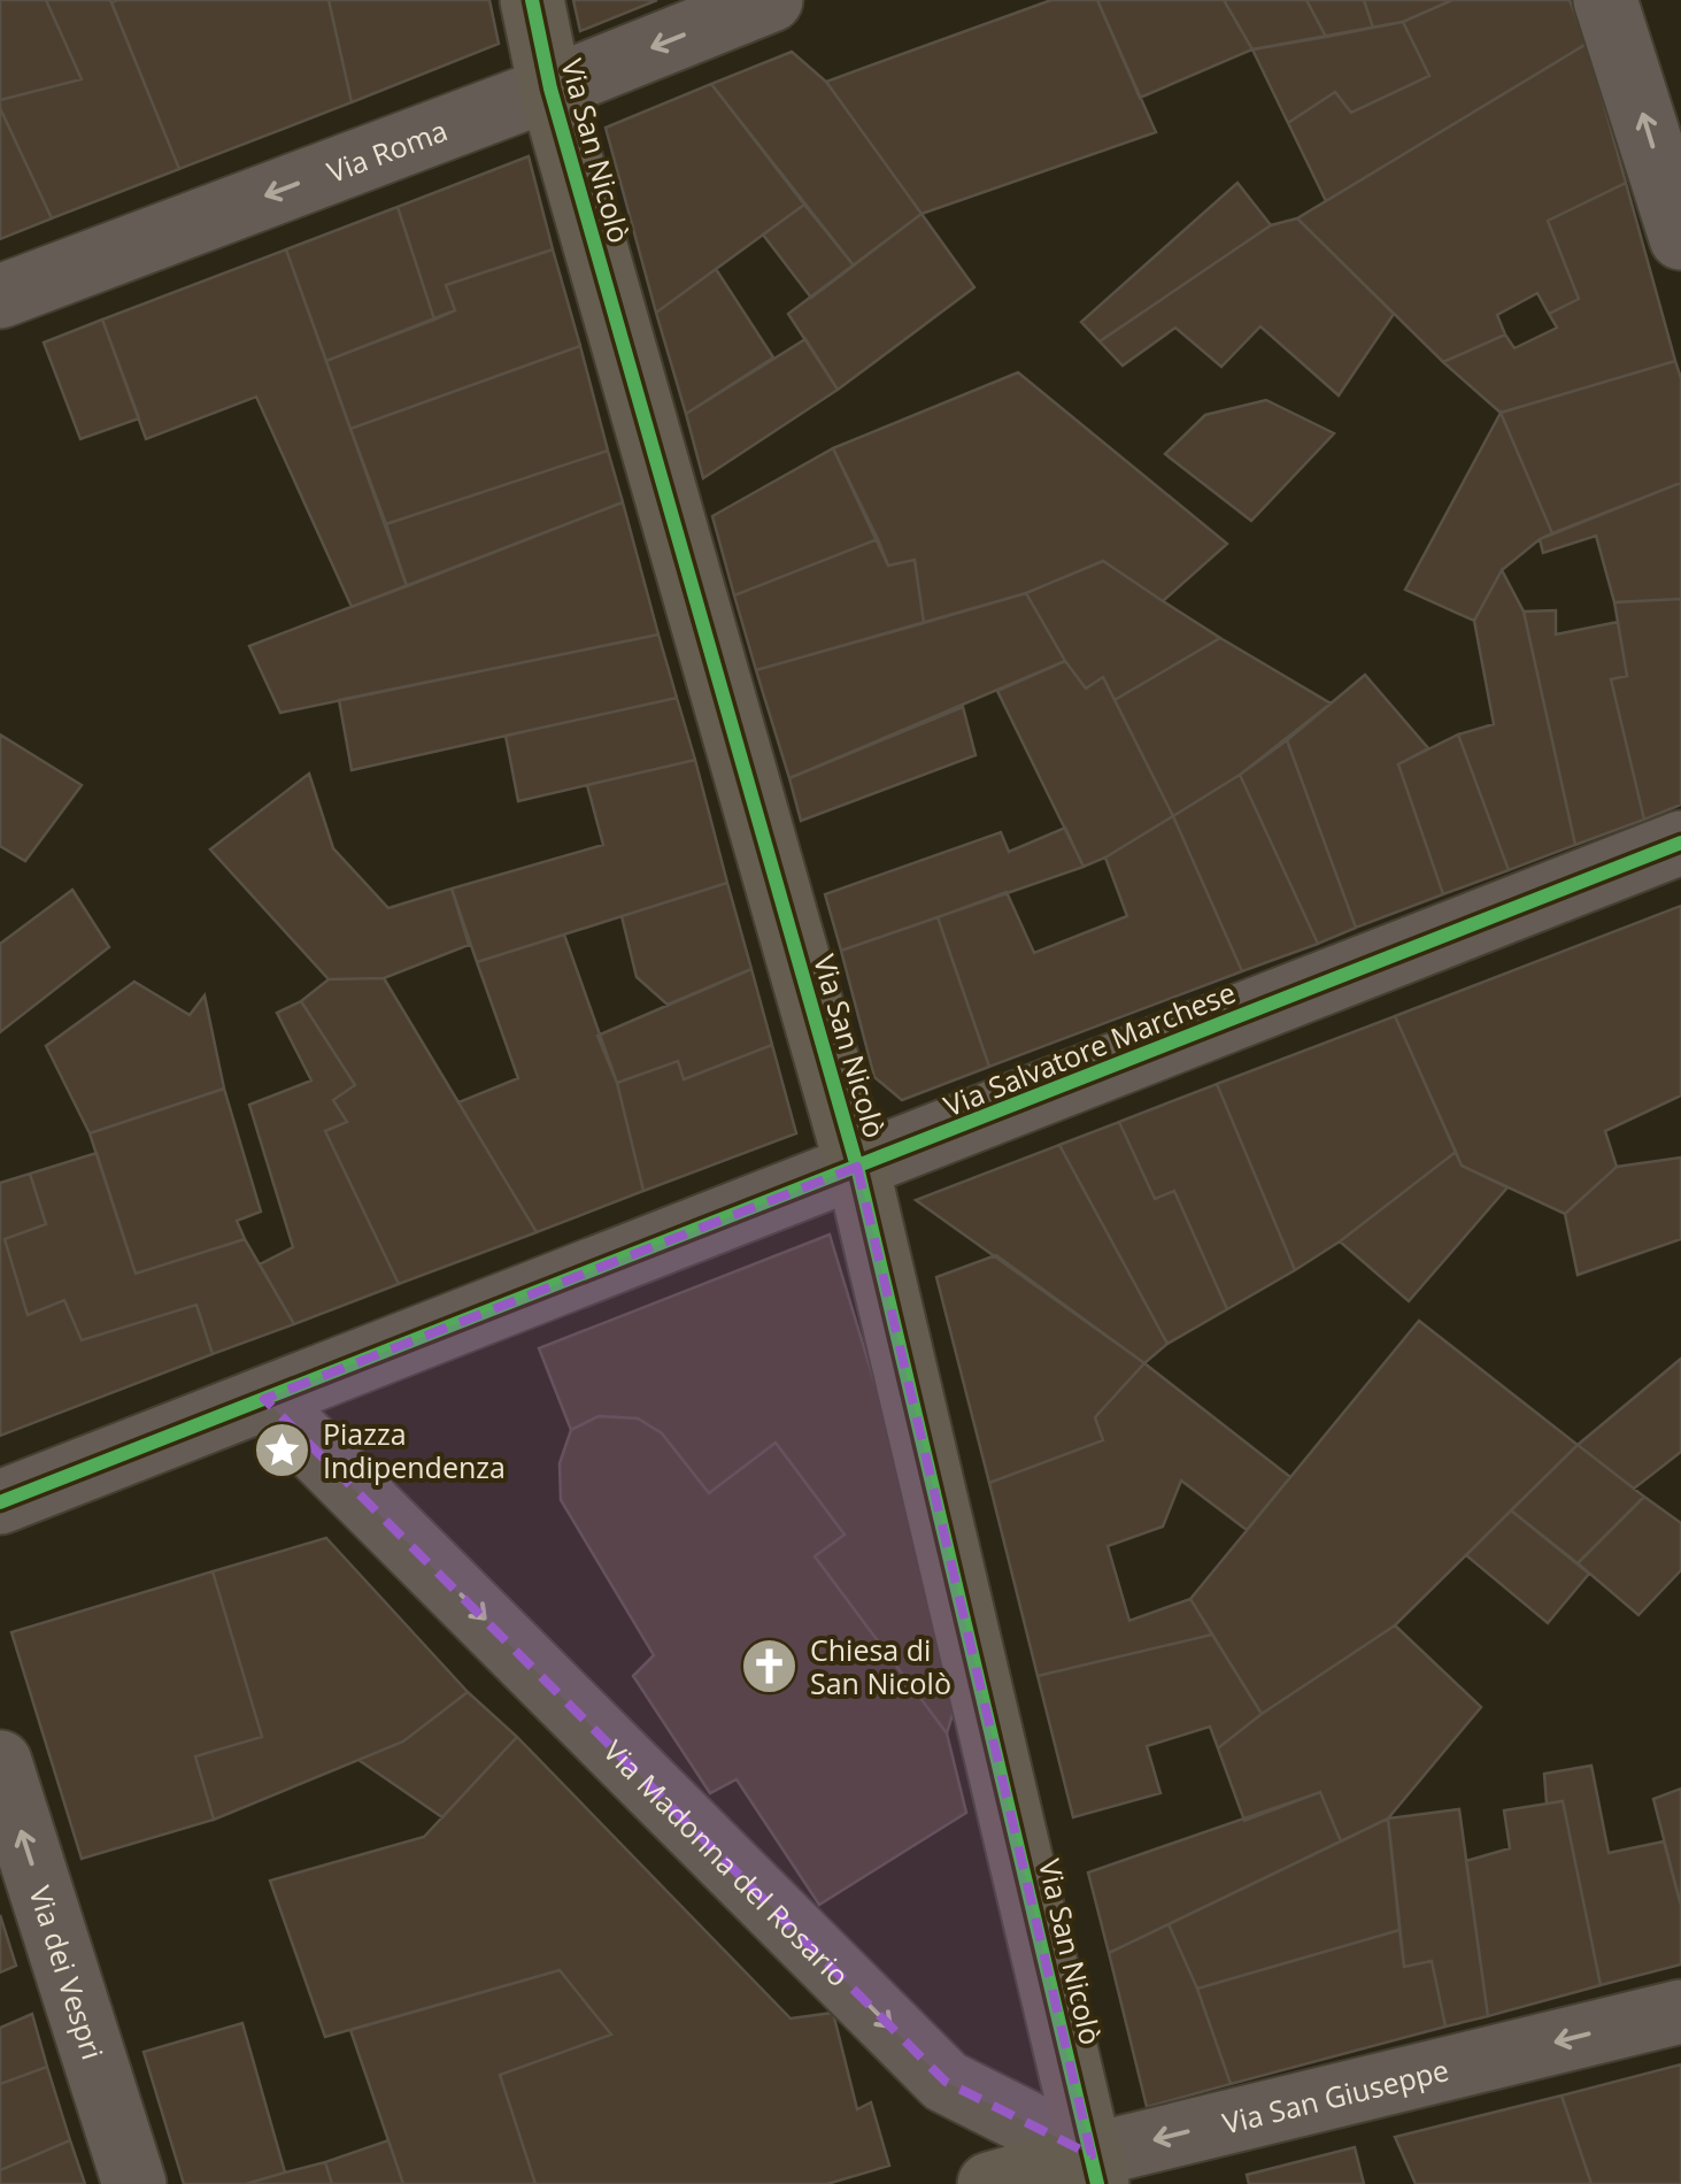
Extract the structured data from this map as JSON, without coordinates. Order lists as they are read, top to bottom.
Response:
{
  "streets": {
    "main road": ["Via San Nicolò", "Via San Giuseppe"],
    "street": [
      "Via Roma",
      "Via Salvatore Marchese",
      "Via Madonna del Rosario",
      "Via dei Vespri"
    ]
  },
  "crossings": [
    ["Via Roma", "Via San Nicolò"],
    ["Via San Nicolò", "Via Salvatore Marchese"],
    ["Via San Nicolò", "Via Madonna del Rosario"],
    ["Via San Nicolò", "Via San Giuseppe"],
    ["Via Salvatore Marchese", "Via Madonna del Rosario"],
    ["Via Madonna del Rosario", "Via San Giuseppe"]
  ],
  "one_way": [
    "Via Roma",
    "Via Madonna del Rosario",
    "Via dei Vespri",
    "Via San Giuseppe"
  ],
  "places": {
    "place": ["Piazza Indipendenza"],
    "church": ["Chiesa di San Nicolò"]
  }
}
